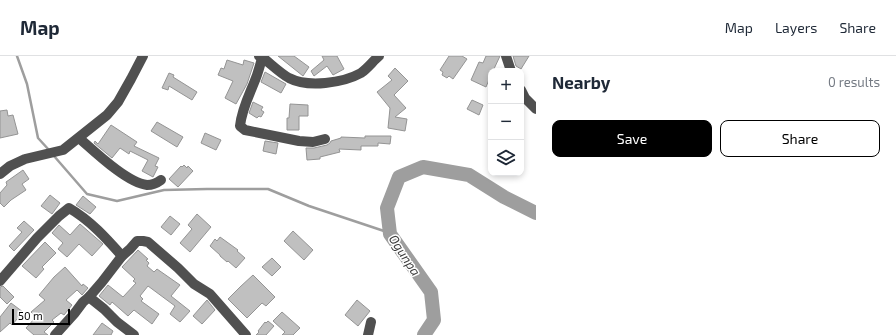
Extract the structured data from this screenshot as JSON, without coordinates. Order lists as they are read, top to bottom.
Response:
{
  "water": ["Ogunpa"],
  "scale_bar": "50 m",
  "page": {
    "header": "Map",
    "nav": ["Map", "Layers", "Share"],
    "heading": ["Nearby", "0 results"],
    "map_buttons": ["+", "−"],
    "buttons": ["Save", "Share"],
    "scale": "50 m"
  }
}
